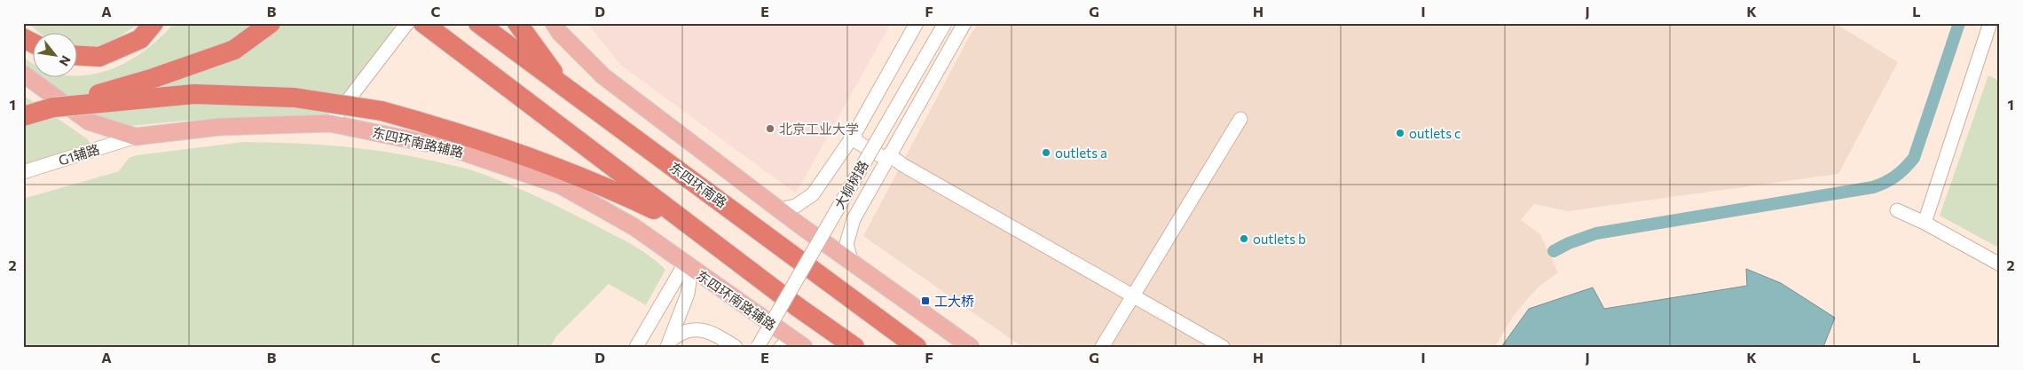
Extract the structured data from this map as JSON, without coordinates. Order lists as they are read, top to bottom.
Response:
{
  "streets": {
    "highway": ["东四环南路"],
    "main road": ["东四环南路辅路"],
    "street": ["G1辅路", "大柳树路"]
  },
  "crossings": [
    ["东四环南路辅路", "G1辅路"]
  ],
  "places": {
    "other": [
      "北京工业大学",
      "outlets c",
      "outlets a",
      "outlets b"
    ],
    "transit": ["工大桥"]
  },
  "north": "bottom right",
  "grid": {
    "columns": [
      "A",
      "B",
      "C",
      "D",
      "E",
      "F",
      "G",
      "H",
      "I",
      "J",
      "K",
      "L"
    ],
    "rows": ["1", "2"]
  }
}
